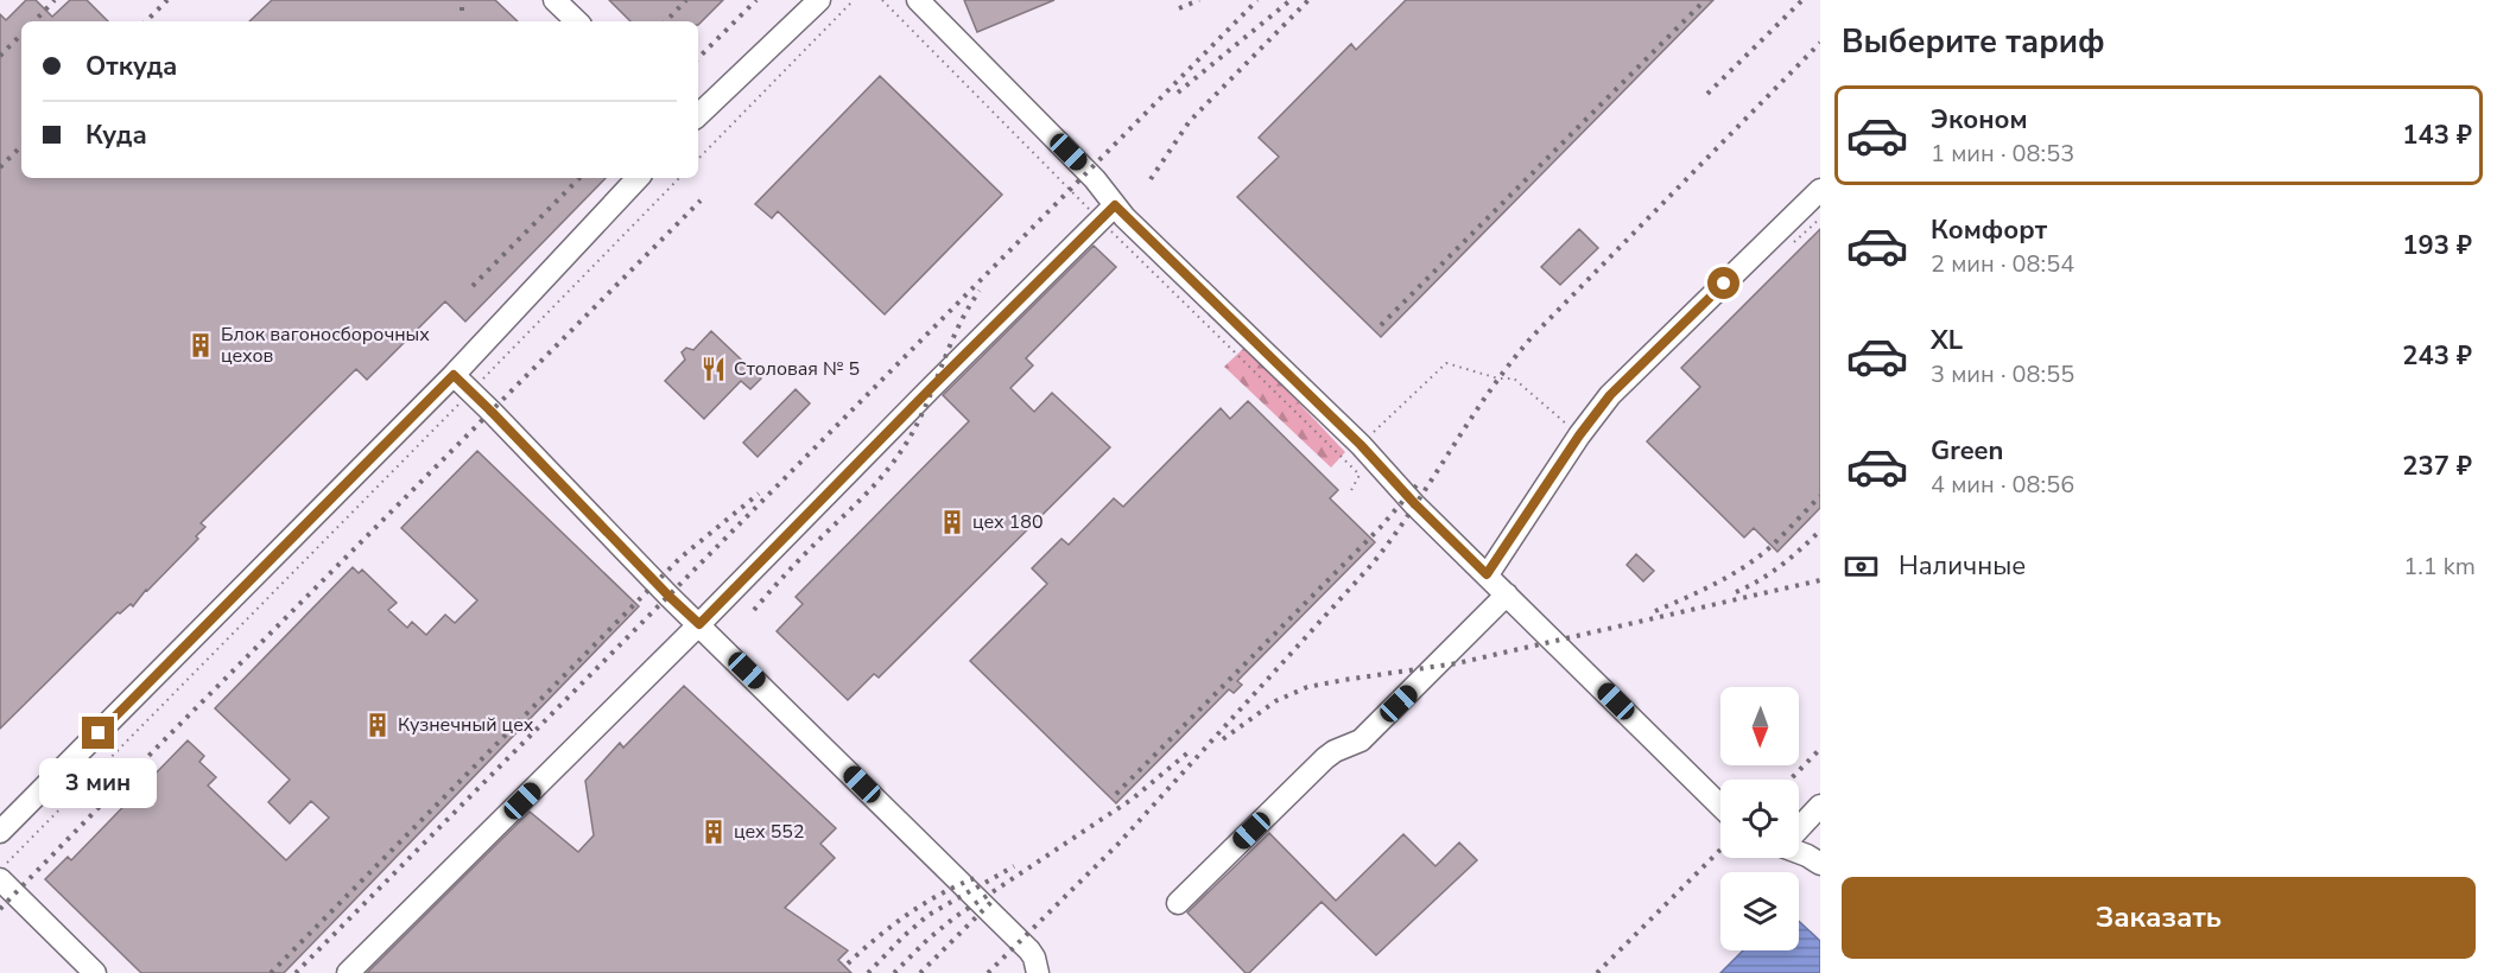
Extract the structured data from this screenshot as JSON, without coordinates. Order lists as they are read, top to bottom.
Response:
{
  "places": {
    "building": [
      "Блок вагоносборочных цехов",
      "цех 180",
      "Кузнечный цех",
      "цех 552"
    ],
    "restaurant": ["Столовая № 5"]
  },
  "north": "bottom",
  "page": {
    "heading": "Выберите тариф",
    "banner": ["Откуда", "Куда"],
    "list": [
      {
        "name": "Эконом",
        "note": "1 мин · 08:53",
        "value": "143 ₽"
      },
      {
        "name": "Комфорт",
        "note": "2 мин · 08:54",
        "value": "193 ₽"
      },
      {
        "name": "XL",
        "note": "3 мин · 08:55",
        "value": "243 ₽"
      },
      {
        "name": "Green",
        "note": "4 мин · 08:56",
        "value": "237 ₽"
      }
    ],
    "pay": ["Наличные", "1.1 km"],
    "bubble": "3 мин",
    "buttons": "Заказать"
  }
}
